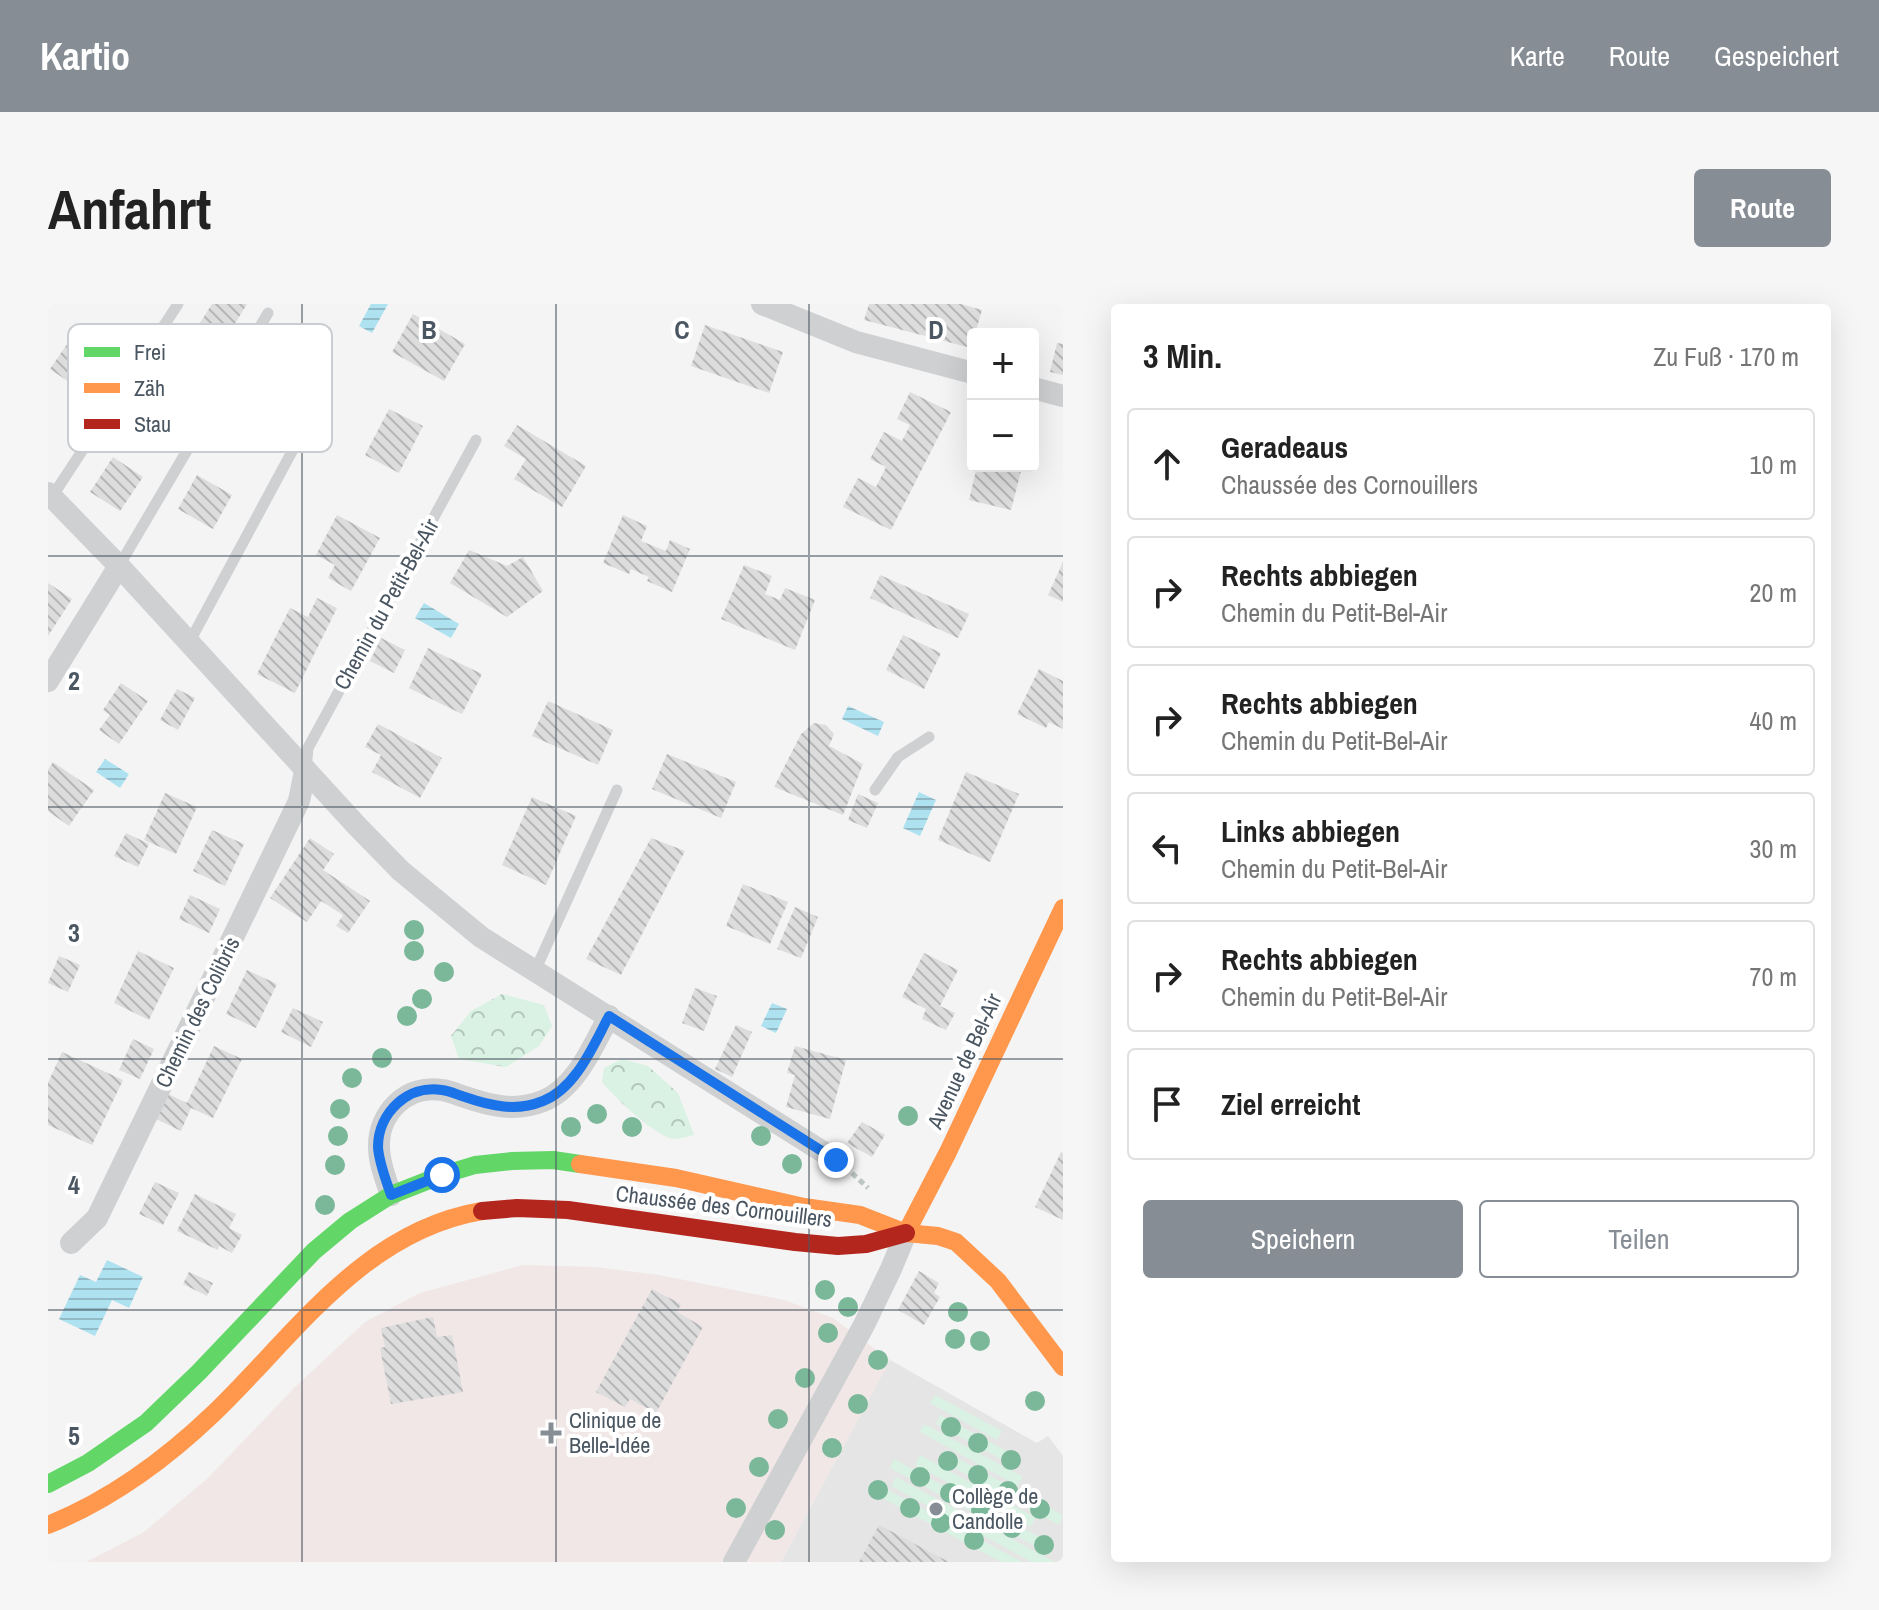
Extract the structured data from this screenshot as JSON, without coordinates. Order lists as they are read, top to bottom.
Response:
{
  "streets": {
    "street": ["Chemin des Colibris", "Avenue de Bel-Air", "Chaussée des Cornouillers"],
    "lane": ["Chemin du Petit-Bel-Air"]
  },
  "crossings": [
    ["Chemin du Petit-Bel-Air", "Chemin des Colibris"],
    ["Avenue de Bel-Air", "Chaussée des Cornouillers"]
  ],
  "places": {
    "health": ["Clinique de Belle-Idée"],
    "other": ["Collège de Candolle"]
  },
  "legend": ["Frei", "Zäh", "Stau"],
  "page": {
    "header": "Kartio",
    "nav": ["Karte", "Route", "Gespeichert"],
    "buttons": [
      "Route",
      ["Speichern", "Teilen"]
    ],
    "title": "Anfahrt",
    "heading": ["3 Min.", "Zu Fuß · 170 m"],
    "map_buttons": ["+", "−"],
    "list": [
      ["Geradeaus", "Chaussée des Cornouillers", "10 m"],
      ["Rechts abbiegen", "Chemin du Petit-Bel-Air", "20 m"],
      ["Rechts abbiegen", "Chemin du Petit-Bel-Air", "40 m"],
      ["Links abbiegen", "Chemin du Petit-Bel-Air", "30 m"],
      ["Rechts abbiegen", "Chemin du Petit-Bel-Air", "70 m"],
      "Ziel erreicht"
    ]
  },
  "grid": {
    "columns": ["B", "C", "D"],
    "rows": [
      "2",
      "3",
      "4",
      "5"
    ]
  }
}
